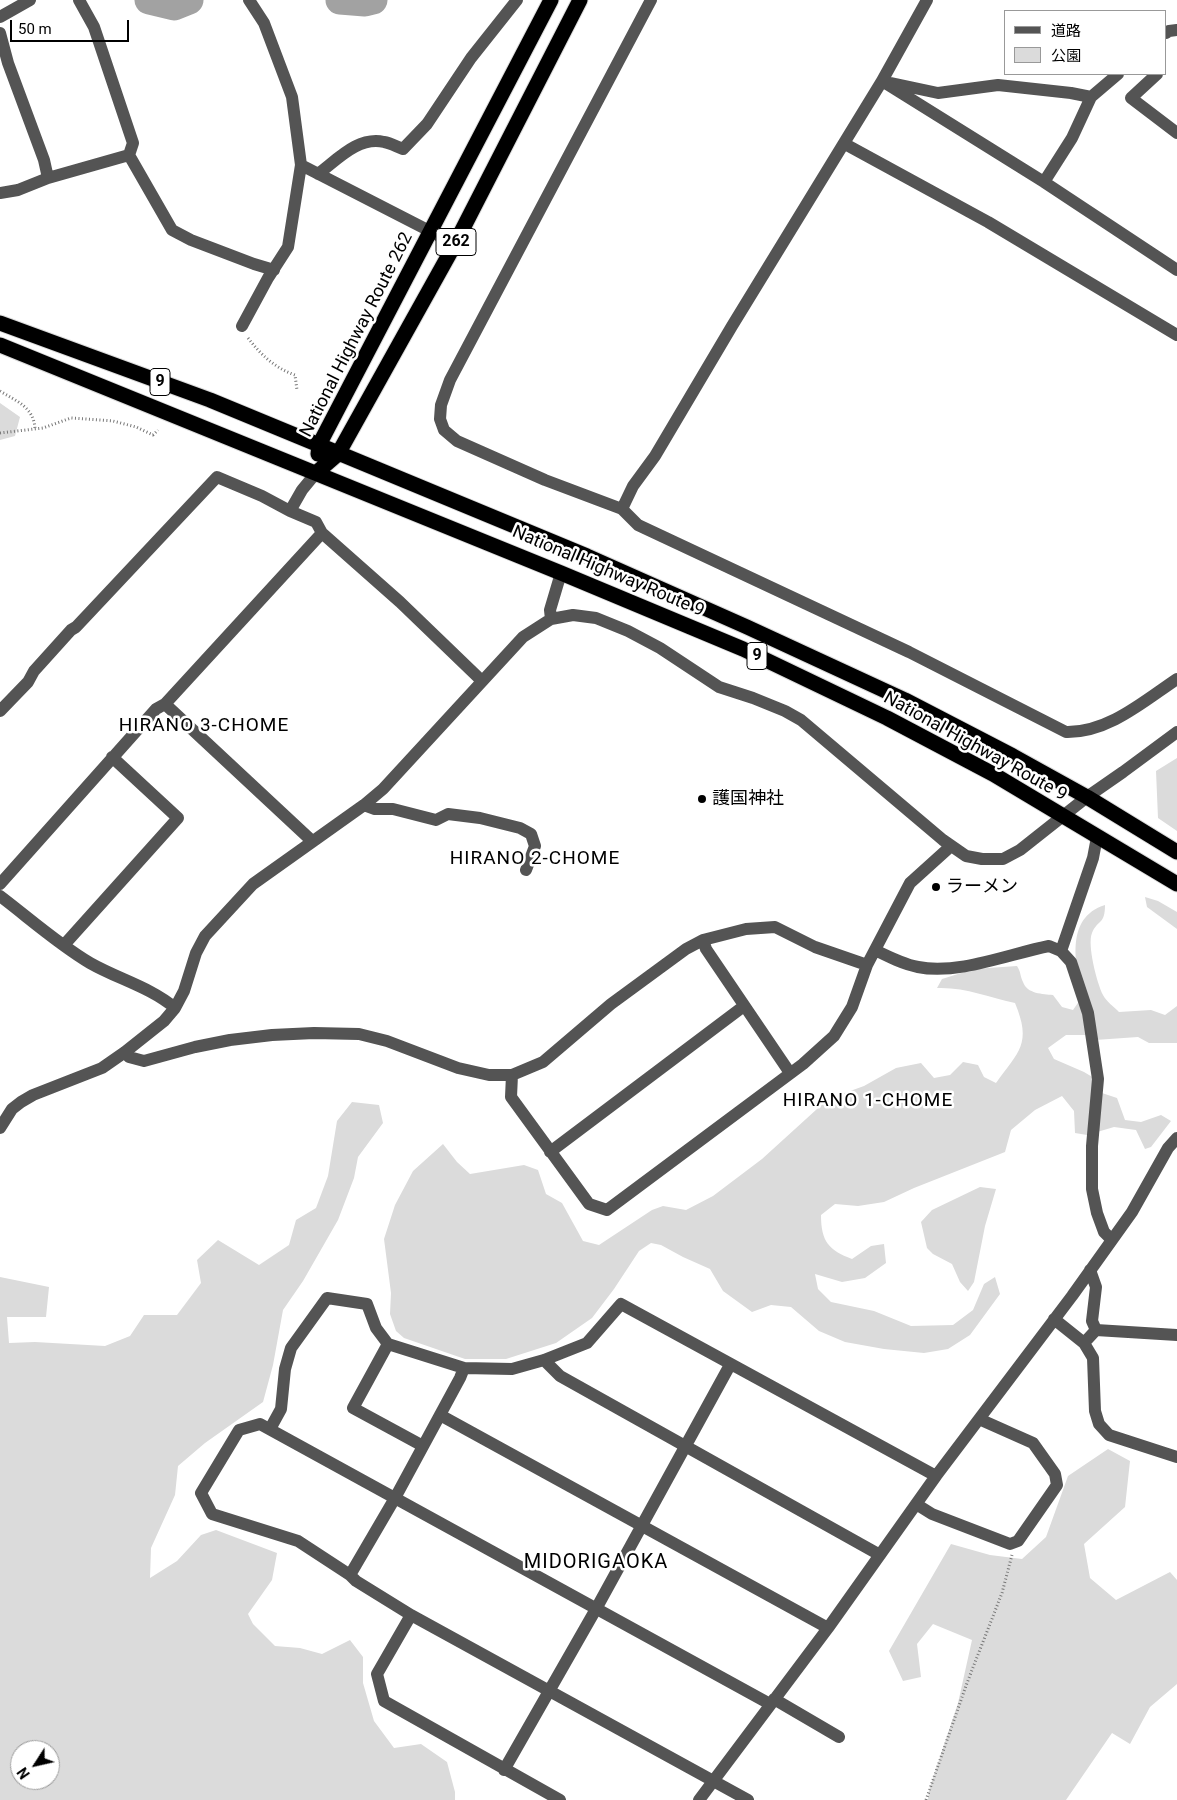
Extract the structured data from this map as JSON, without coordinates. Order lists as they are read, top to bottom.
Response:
{
  "streets": {
    "highway": [
      "262",
      "National Highway Route 262",
      "9",
      "National Highway Route 9"
    ]
  },
  "crossings": [
    ["National Highway Route 262", "9"],
    ["National Highway Route 262", "National Highway Route 9"],
    ["9", "National Highway Route 9"]
  ],
  "districts": [
    "HIRANO 3-CHOME",
    "HIRANO 2-CHOME",
    "HIRANO 1-CHOME",
    "MIDORIGAOKA"
  ],
  "places": ["護国神社", "ラーメン"],
  "legend": ["道路", "公園"],
  "scale_bar": "50 m",
  "north": "bottom left"
}
